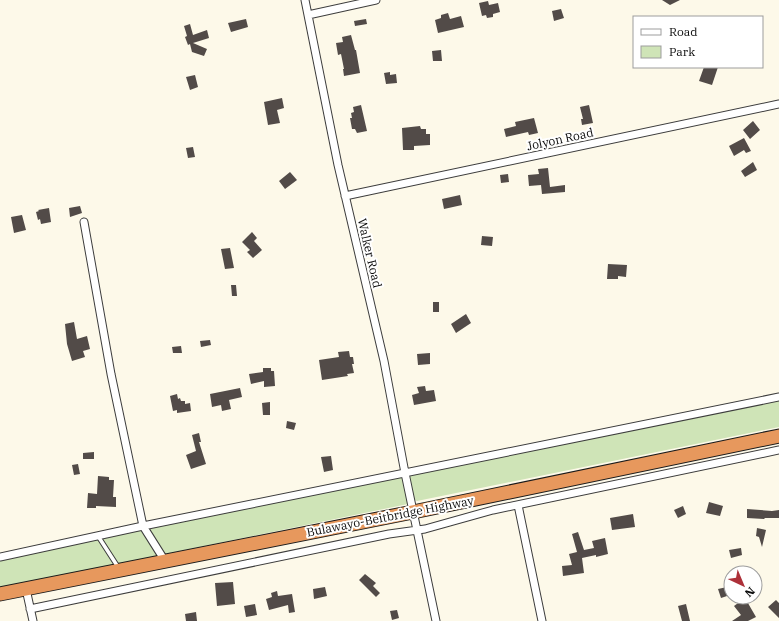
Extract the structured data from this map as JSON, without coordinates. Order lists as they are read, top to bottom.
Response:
{
  "streets": {
    "highway": ["Bulawayo-Beitbridge Highway"],
    "street": ["Jolyon Road", "Walker Road"]
  },
  "crossings": [
    ["Jolyon Road", "Walker Road"],
    ["Walker Road", "Bulawayo-Beitbridge Highway"]
  ],
  "legend": ["Road", "Park"],
  "north": "bottom right"
}
